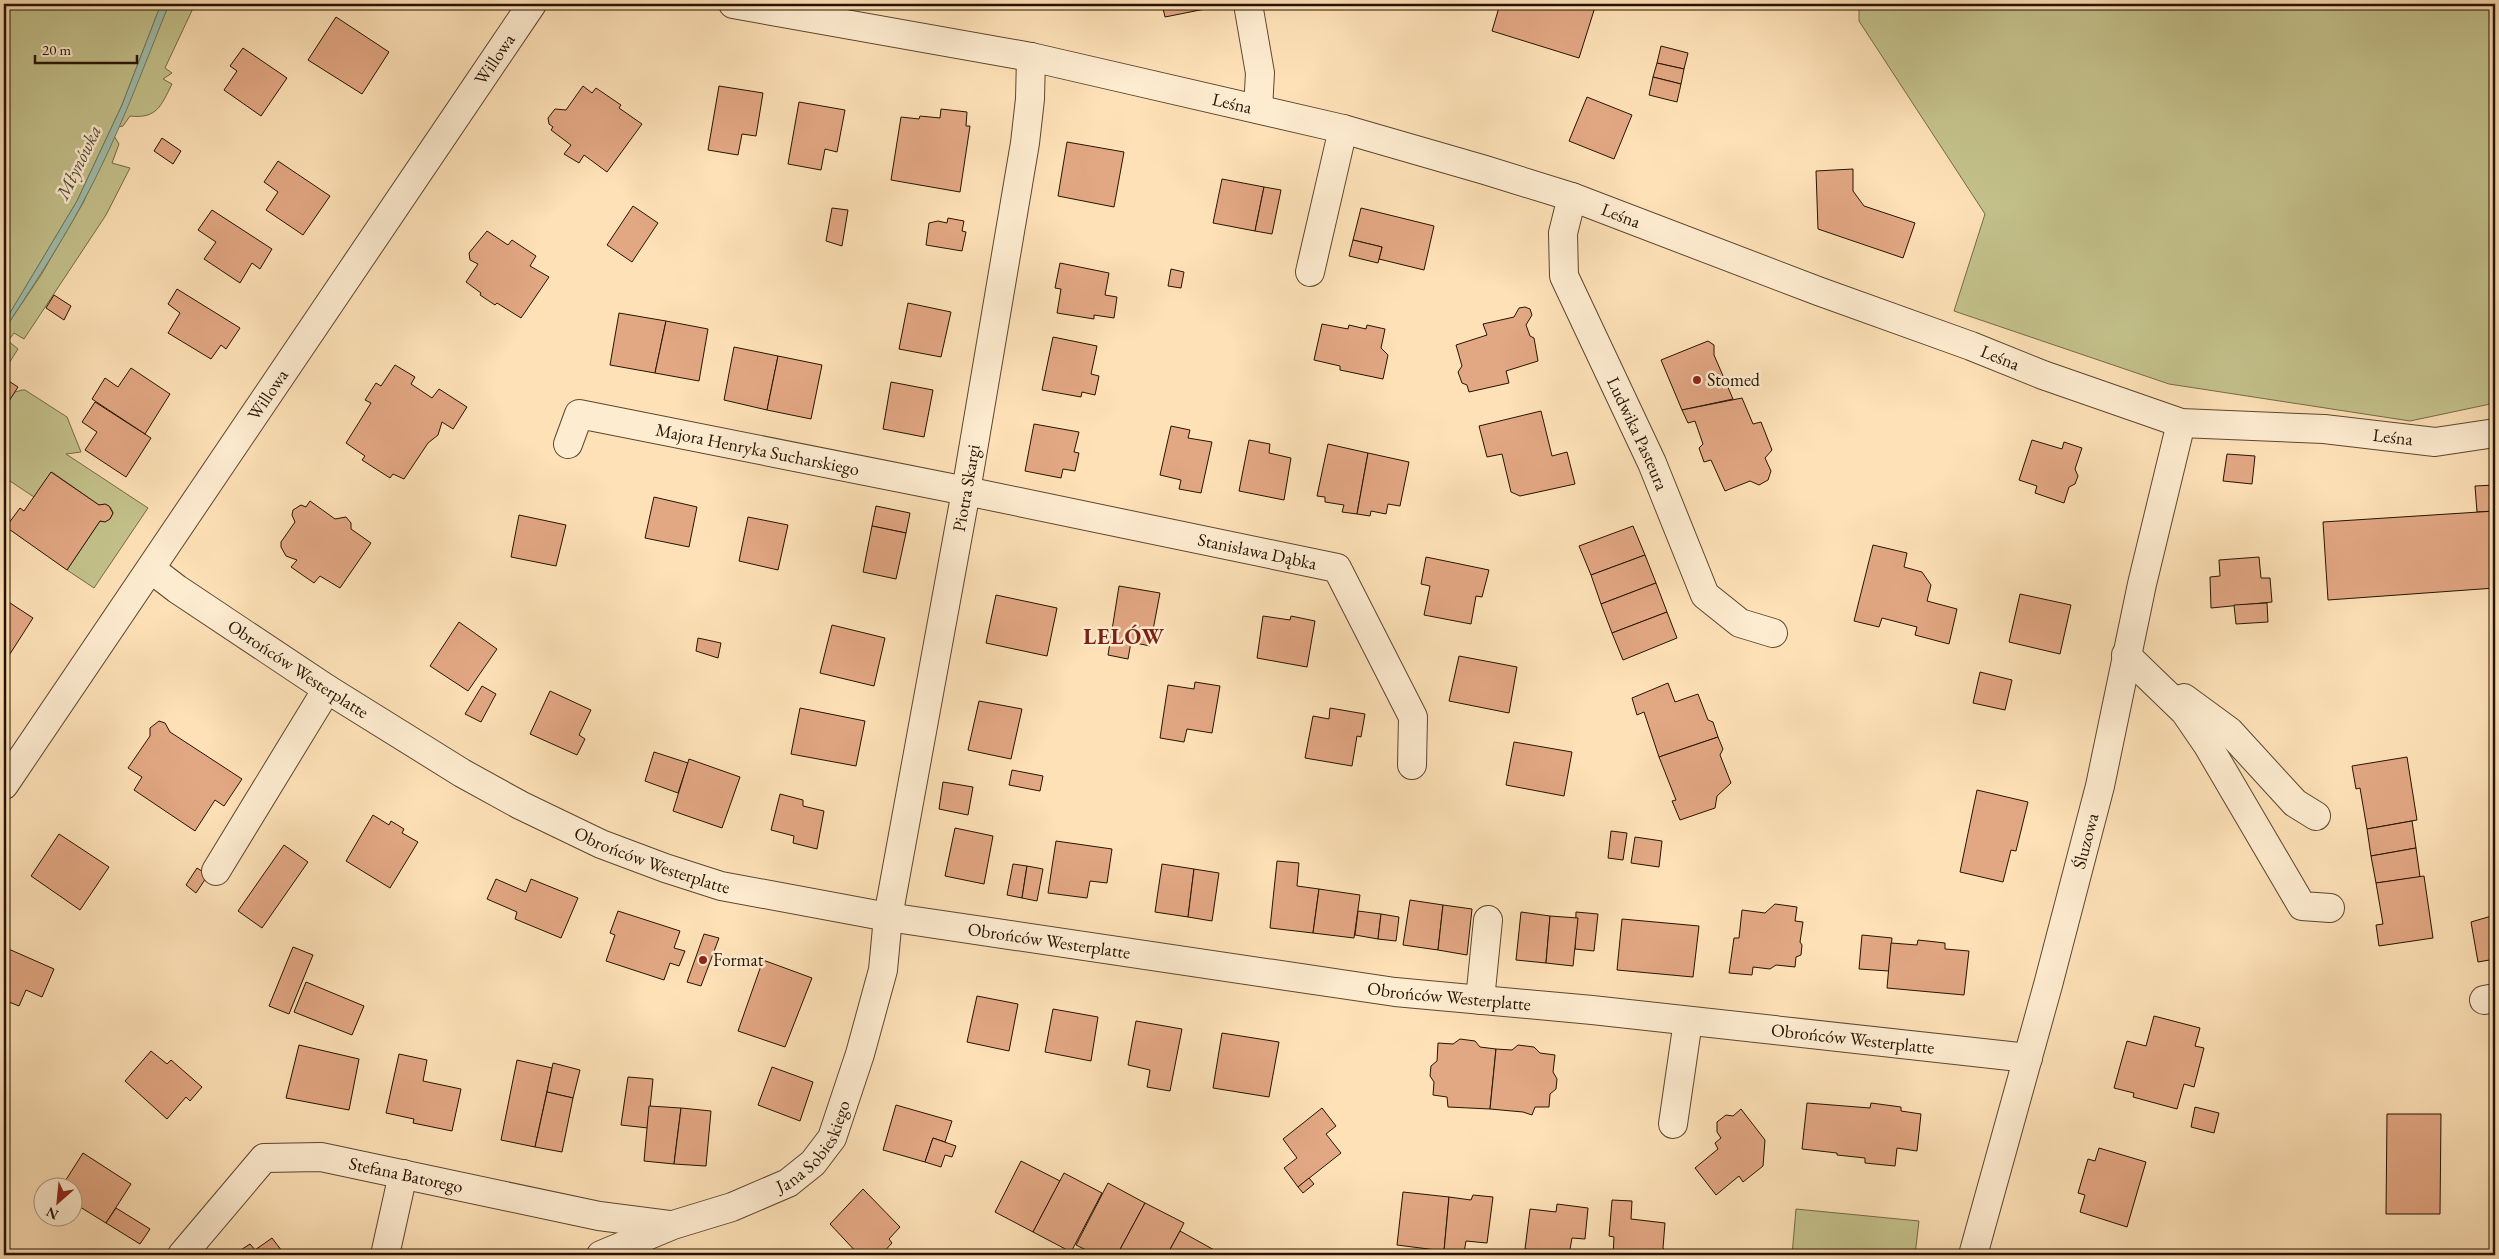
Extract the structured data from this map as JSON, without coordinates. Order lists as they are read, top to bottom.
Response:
{
  "streets": {
    "street": [
      "Willowa",
      "Leśna",
      "Ludwika Pasteura",
      "Majora Henryka Sucharskiego",
      "Piotra Skargi",
      "Stanisława Dąbka",
      "Obrońców Westerplatte",
      "Śluzowa",
      "Jana Sobieskiego",
      "Stefana Batorego"
    ]
  },
  "crossings": [
    ["Willowa", "Obrońców Westerplatte"],
    ["Leśna", "Ludwika Pasteura"],
    ["Leśna", "Piotra Skargi"],
    ["Leśna", "Śluzowa"],
    ["Majora Henryka Sucharskiego", "Piotra Skargi"],
    ["Majora Henryka Sucharskiego", "Stanisława Dąbka"],
    ["Piotra Skargi", "Stanisława Dąbka"],
    ["Piotra Skargi", "Obrońców Westerplatte"],
    ["Piotra Skargi", "Jana Sobieskiego"],
    ["Obrońców Westerplatte", "Śluzowa"],
    ["Obrońców Westerplatte", "Jana Sobieskiego"],
    ["Jana Sobieskiego", "Stefana Batorego"]
  ],
  "districts": ["LELÓW"],
  "water": ["Młynówka"],
  "places": ["Stomed", "Format"],
  "scale_bar": "20 m",
  "north": "bottom left"
}
